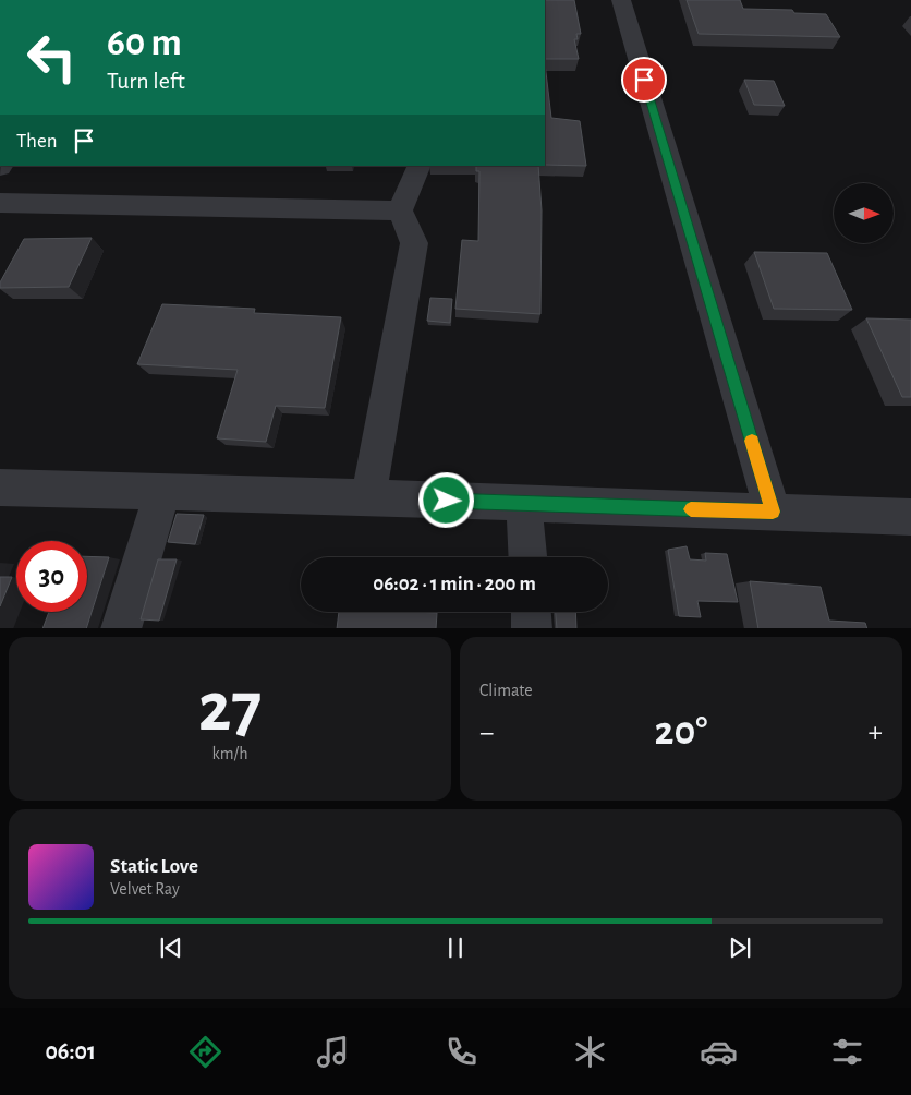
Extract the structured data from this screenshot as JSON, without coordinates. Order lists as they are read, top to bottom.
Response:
{
  "north": "right",
  "page": {
    "turn": ["60 m", "Turn left"],
    "then": "Then",
    "limit": "30",
    "trip": "06:02 · 1 min · 200 m",
    "tile": [
      ["27", "km/h"],
      "Climate"
    ],
    "heat": ["−", "20°", "+"],
    "song": ["Static Love", "Velvet Ray"],
    "tabs": "06:01"
  }
}
